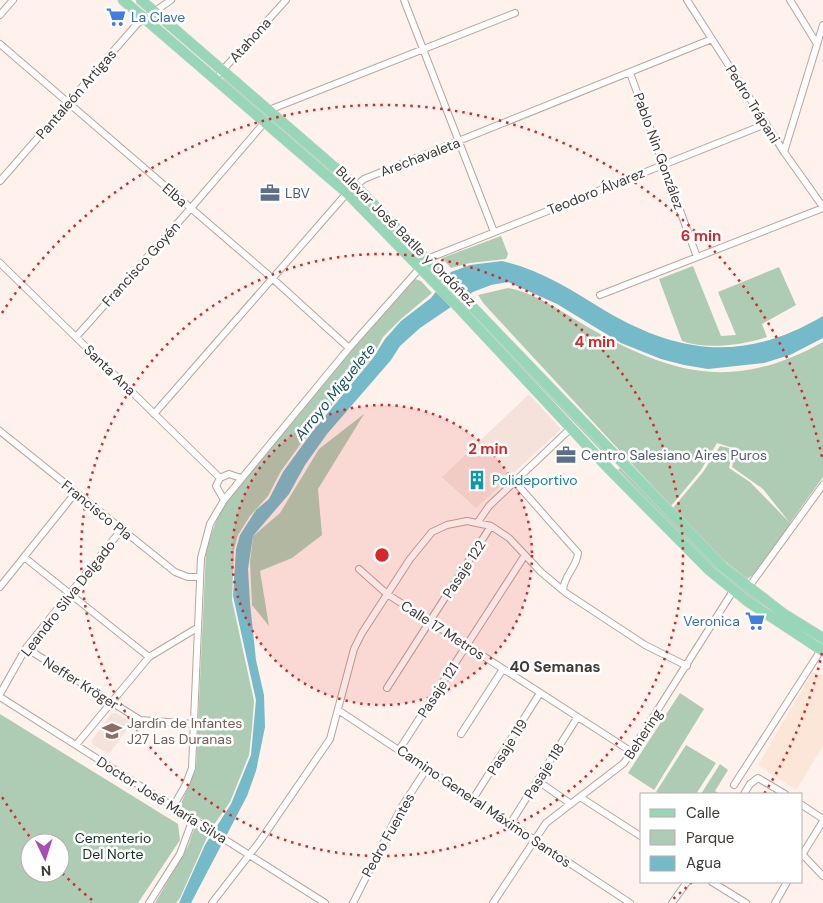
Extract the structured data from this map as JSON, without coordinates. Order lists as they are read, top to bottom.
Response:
{
  "streets": {
    "main road": ["Bulevar José Batlle y Ordóñez"],
    "street": [
      "Atahona",
      "Pantaleón Artigas",
      "Pedro Trápani",
      "Pablo Nin González",
      "Arechavaleta",
      "Teodoro Álvarez",
      "Elba",
      "Francisco Goyén",
      "Santa Ana",
      "Francisco Pla",
      "Pasaje 122",
      "Leandro Silva Delgado",
      "Calle 17 Metros",
      "Neffer Kröger",
      "Pasaje 121",
      "Behering",
      "Pasaje 119",
      "Pasaje 118",
      "Doctor José María Silva",
      "Camino General Máximo Santos",
      "Pedro Fuentes"
    ]
  },
  "crossings": [
    ["Atahona", "Bulevar José Batlle y Ordóñez"],
    ["Pantaleón Artigas", "Elba"],
    ["Pantaleón Artigas", "Bulevar José Batlle y Ordóñez"],
    ["Pedro Trápani", "Arechavaleta"],
    ["Pedro Trápani", "Teodoro Álvarez"],
    ["Pablo Nin González", "Arechavaleta"],
    ["Pablo Nin González", "Teodoro Álvarez"],
    ["Arechavaleta", "Elba"],
    ["Arechavaleta", "Bulevar José Batlle y Ordóñez"],
    ["Arechavaleta", "Santa Ana"],
    ["Teodoro Álvarez", "Bulevar José Batlle y Ordóñez"],
    ["Elba", "Francisco Goyén"],
    ["Bulevar José Batlle y Ordóñez", "Francisco Goyén"],
    ["Bulevar José Batlle y Ordóñez", "Behering"],
    ["Francisco Goyén", "Santa Ana"],
    ["Francisco Pla", "Leandro Silva Delgado"],
    ["Pasaje 122", "Calle 17 Metros"],
    ["Leandro Silva Delgado", "Neffer Kröger"],
    ["Leandro Silva Delgado", "Doctor José María Silva"],
    ["Calle 17 Metros", "Pasaje 121"],
    ["Calle 17 Metros", "Behering"],
    ["Calle 17 Metros", "Pasaje 119"],
    ["Calle 17 Metros", "Pasaje 118"],
    ["Pasaje 121", "Camino General Máximo Santos"],
    ["Behering", "Camino General Máximo Santos"],
    ["Pasaje 119", "Camino General Máximo Santos"],
    ["Pasaje 118", "Camino General Máximo Santos"],
    ["Camino General Máximo Santos", "Pedro Fuentes"]
  ],
  "districts": ["40 Semanas"],
  "water": ["Arroyo Miguelete"],
  "parks": ["Cementerio Del Norte"],
  "places": {
    "supermarket": ["La Clave", "Veronica"],
    "office": ["LBV", "Centro Salesiano Aires Puros"],
    "building": ["Polideportivo"],
    "school or university": ["Jardín de Infantes J27 Las Duranas"]
  },
  "legend": ["Calle", "Parque", "Agua"],
  "north": "bottom",
  "rings": ["6 min", "4 min", "2 min"]
}
